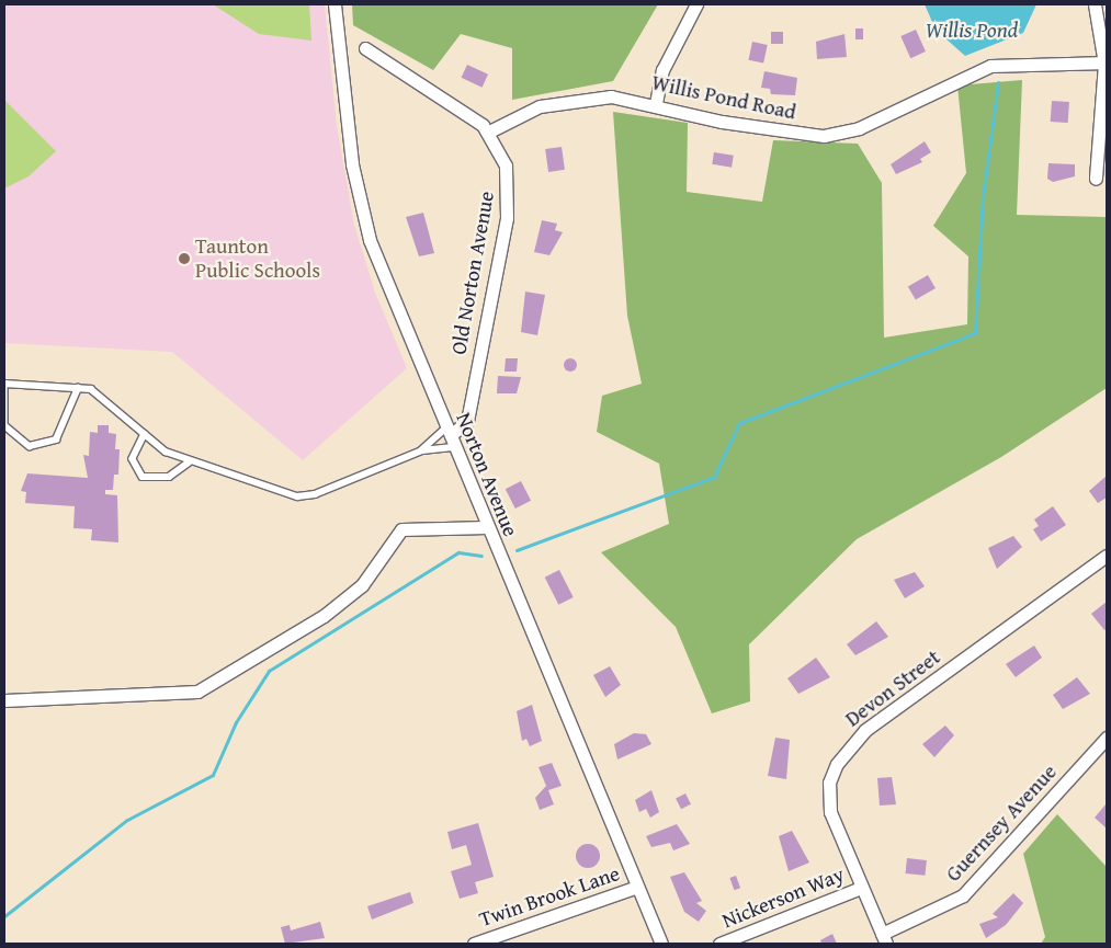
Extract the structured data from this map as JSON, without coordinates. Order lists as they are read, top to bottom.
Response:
{
  "streets": {
    "street": [
      "Willis Pond Road",
      "Old Norton Avenue",
      "Norton Avenue",
      "Devon Street",
      "Guernsey Avenue",
      "Twin Brook Lane",
      "Nickerson Way"
    ]
  },
  "crossings": [
    ["Willis Pond Road", "Old Norton Avenue"],
    ["Old Norton Avenue", "Norton Avenue"],
    ["Norton Avenue", "Twin Brook Lane"],
    ["Devon Street", "Guernsey Avenue"],
    ["Devon Street", "Nickerson Way"]
  ],
  "water": ["Willis Pond"],
  "places": ["Taunton Public Schools"]
}
